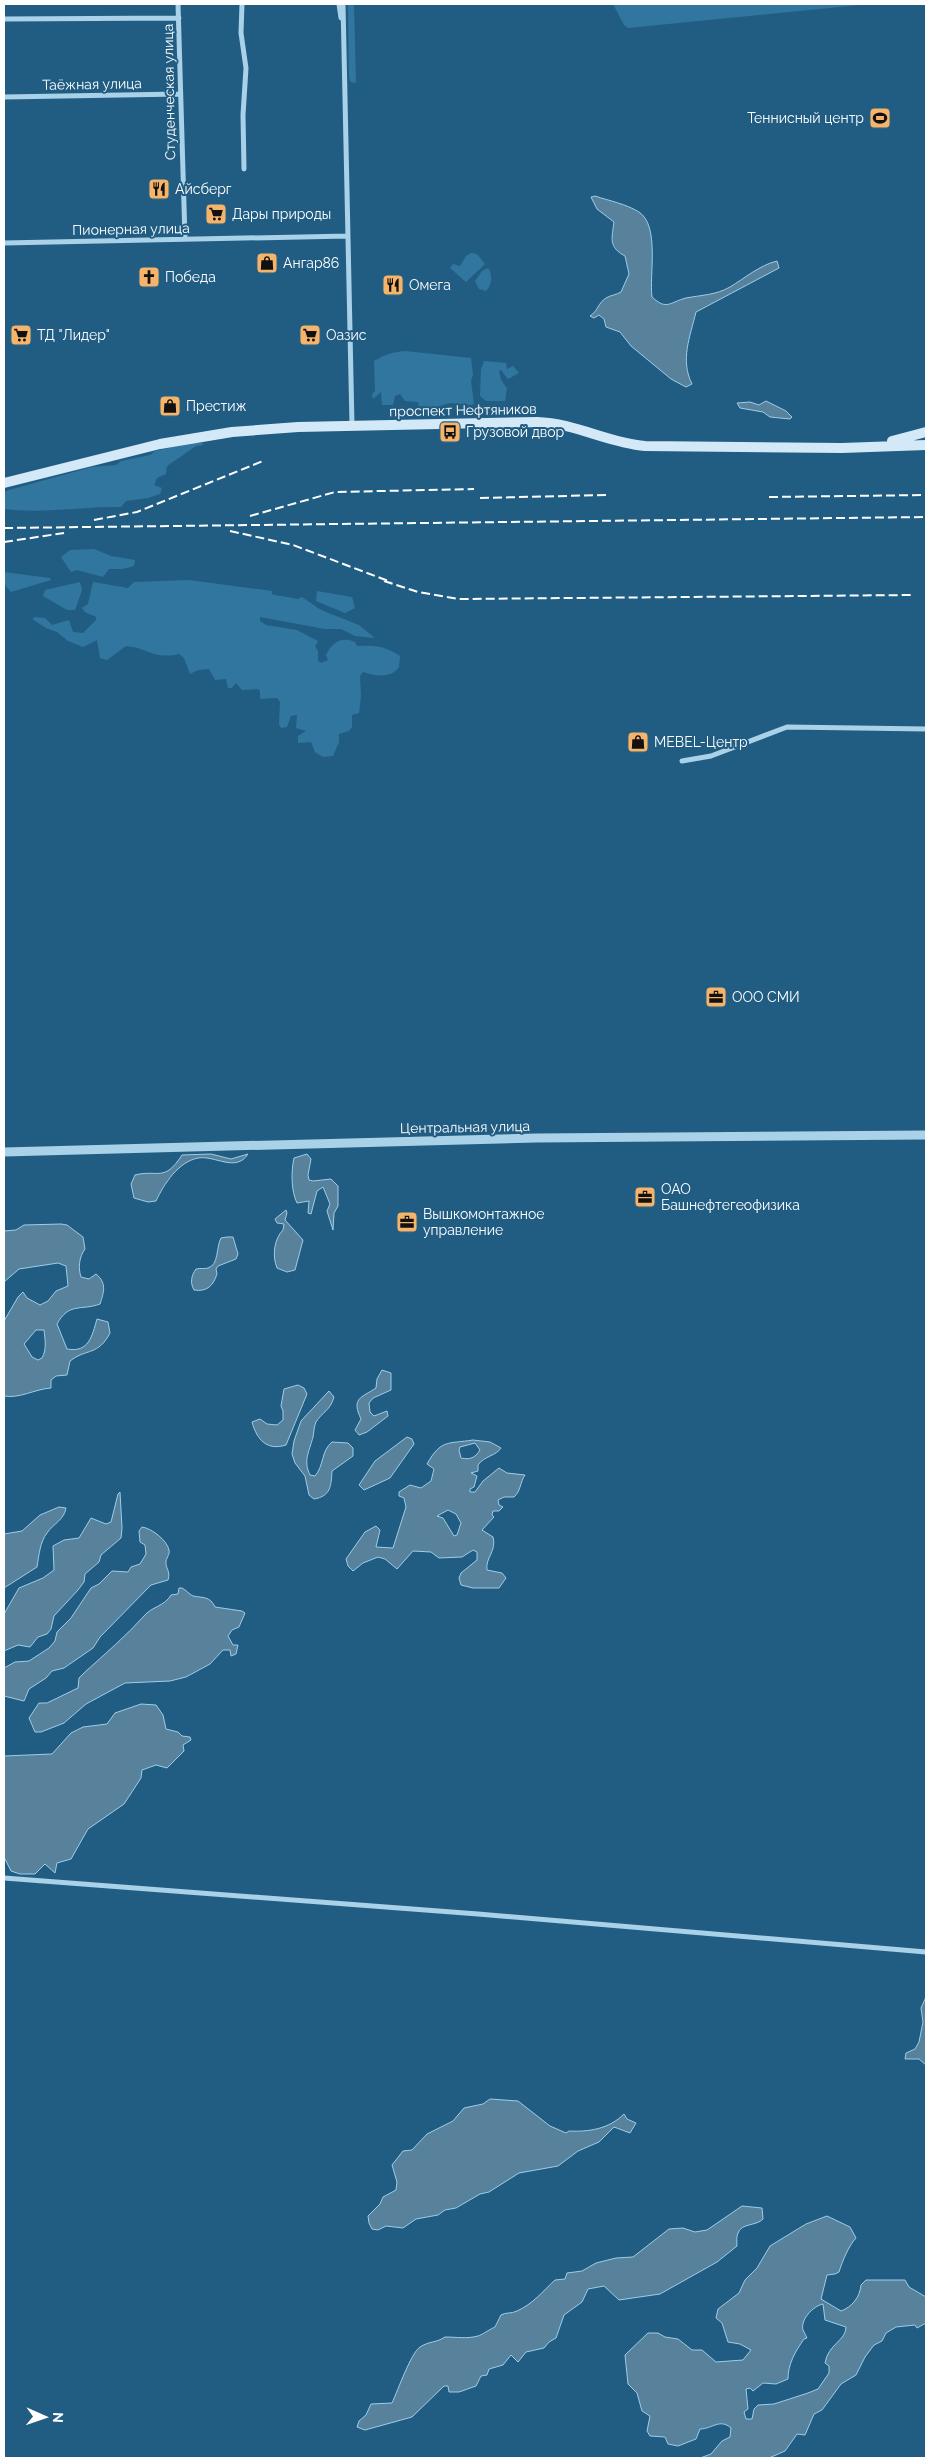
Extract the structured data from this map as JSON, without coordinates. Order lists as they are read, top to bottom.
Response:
{
  "streets": {
    "main road": ["проспект Нефтяников"],
    "street": [
      "Таёжная улица",
      "Студенческая улица",
      "Пионерная улица",
      "Центральная улица"
    ]
  },
  "crossings": [
    ["Таёжная улица", "Студенческая улица"],
    ["Студенческая улица", "Пионерная улица"]
  ],
  "places": {
    "sports": ["Теннисный центр"],
    "restaurant": ["Айсберг", "Омега"],
    "supermarket": ["Дары природы", "ТД \"Лидер\"", "Оазис"],
    "shop": ["Ангар86", "Престиж", "MEBEL-Центр"],
    "church": ["Победа"],
    "bus stop": ["Грузовой двор"],
    "office": ["ООО СМИ", "ОАО Башнефтегеофизика", "Вышкомонтажное управление"]
  },
  "north": "right"
}
